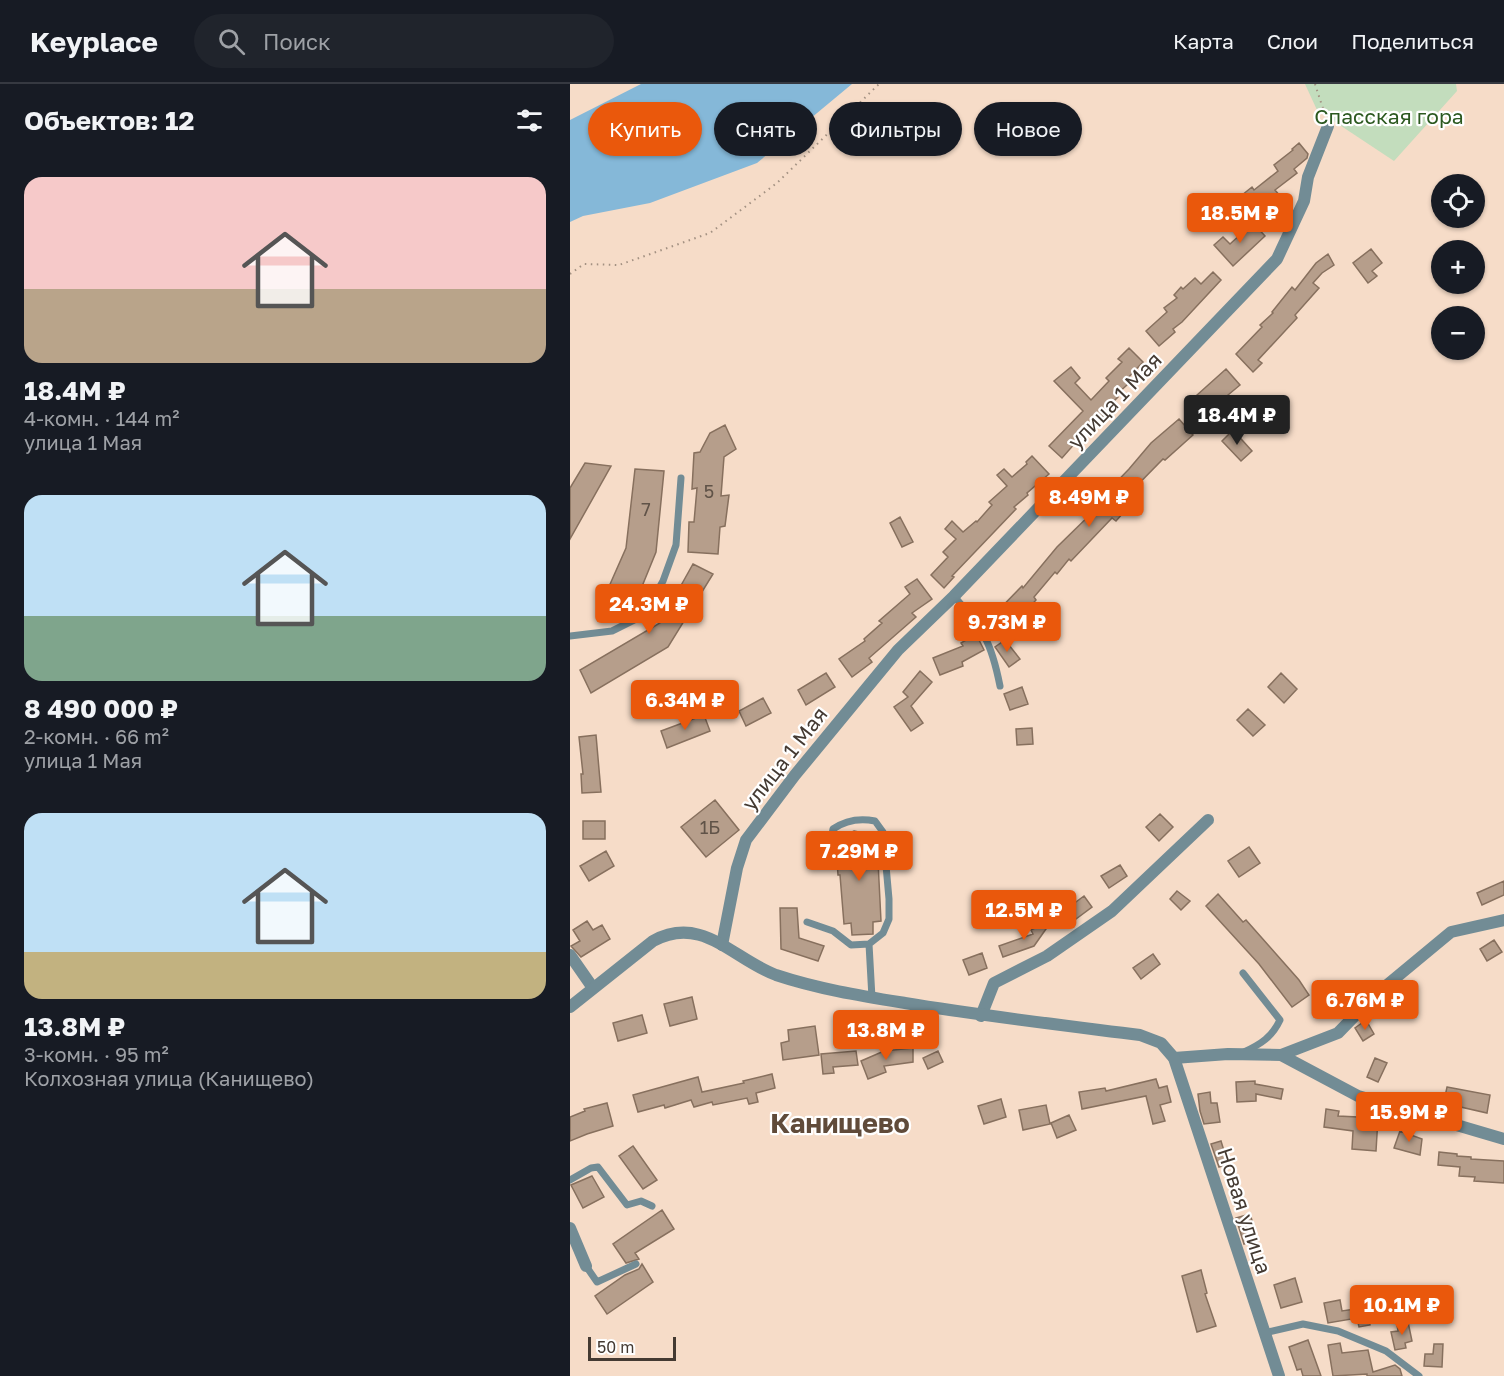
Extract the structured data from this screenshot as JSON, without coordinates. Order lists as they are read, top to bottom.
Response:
{
  "streets": {
    "street": ["улица 1 Мая", "Новая улица"]
  },
  "districts": ["Канищево"],
  "parks": ["Спасская гора"],
  "house_numbers": ["5", "7", "1Б"],
  "scale_bar": "50 m",
  "page": {
    "header": "Keyplace",
    "search": "Поиск",
    "nav": ["Карта", "Слои", "Поделиться"],
    "heading": "Объектов: 12",
    "chip": [
      "Купить",
      "Снять",
      "Фильтры",
      "Новое"
    ],
    "list": [
      {
        "name": "18.4M ₽",
        "note": "4-комн. · 144 m² · улица 1 Мая"
      },
      {
        "name": "8 490 000 ₽",
        "note": "2-комн. · 66 m² · улица 1 Мая"
      },
      {
        "name": "13.8M ₽",
        "note": "3-комн. · 95 m² · Колхозная улица (Канищево)"
      }
    ],
    "map_buttons": ["+", "−"],
    "price": [
      "18.5M ₽",
      "18.4M ₽",
      "8.49M ₽",
      "24.3M ₽",
      "9.73M ₽",
      "6.34M ₽",
      "7.29M ₽",
      "12.5M ₽",
      "6.76M ₽",
      "13.8M ₽",
      "15.9M ₽",
      "10.1M ₽"
    ],
    "scale": "50 m"
  }
}
